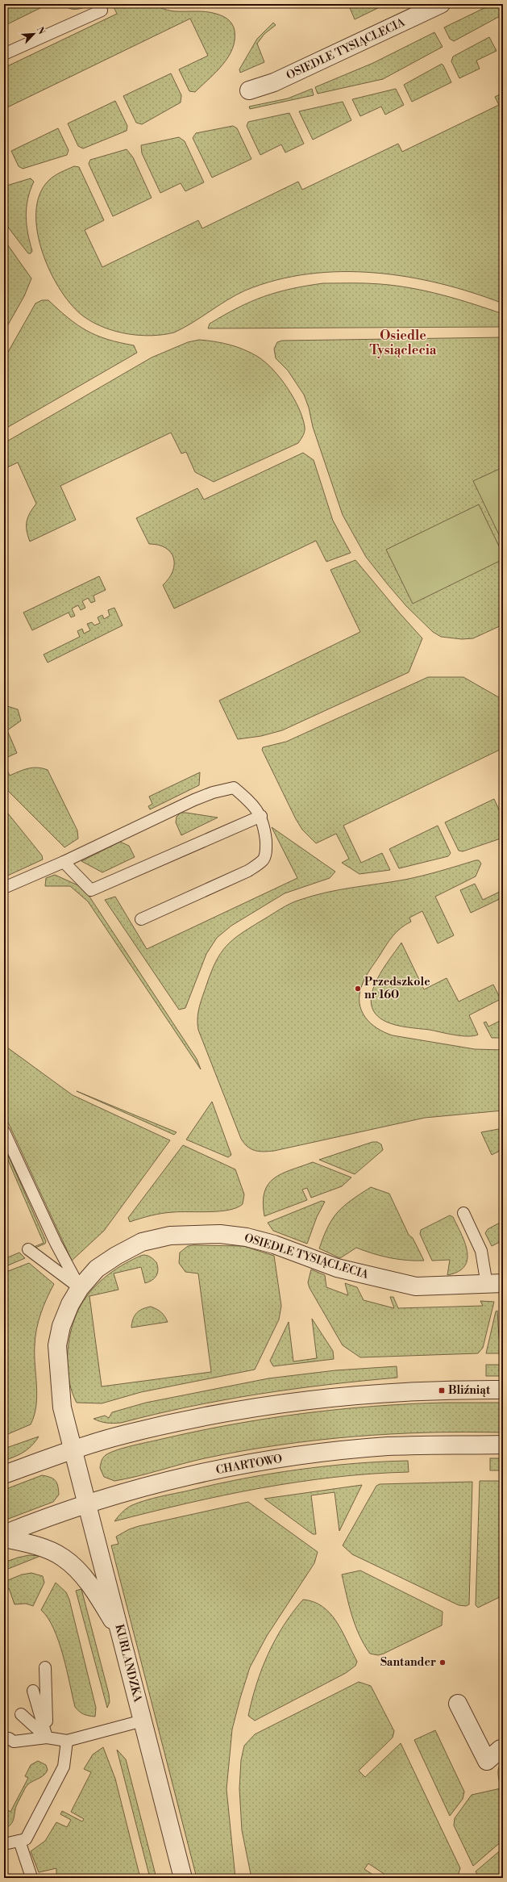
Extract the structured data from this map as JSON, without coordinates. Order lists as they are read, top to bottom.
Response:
{
  "streets": {
    "street": ["OSIEDLE TYSIĄCLECIA", "CHARTOWO", "KURLANDZKA"]
  },
  "crossings": [
    ["OSIEDLE TYSIĄCLECIA", "KURLANDZKA"],
    ["CHARTOWO", "KURLANDZKA"]
  ],
  "districts": ["Osiedle Tysiąclecia"],
  "places": {
    "other": ["Przedszkole nr 160", "Santander"],
    "transit": ["Bliźniąt"]
  },
  "north": "top right"
}
